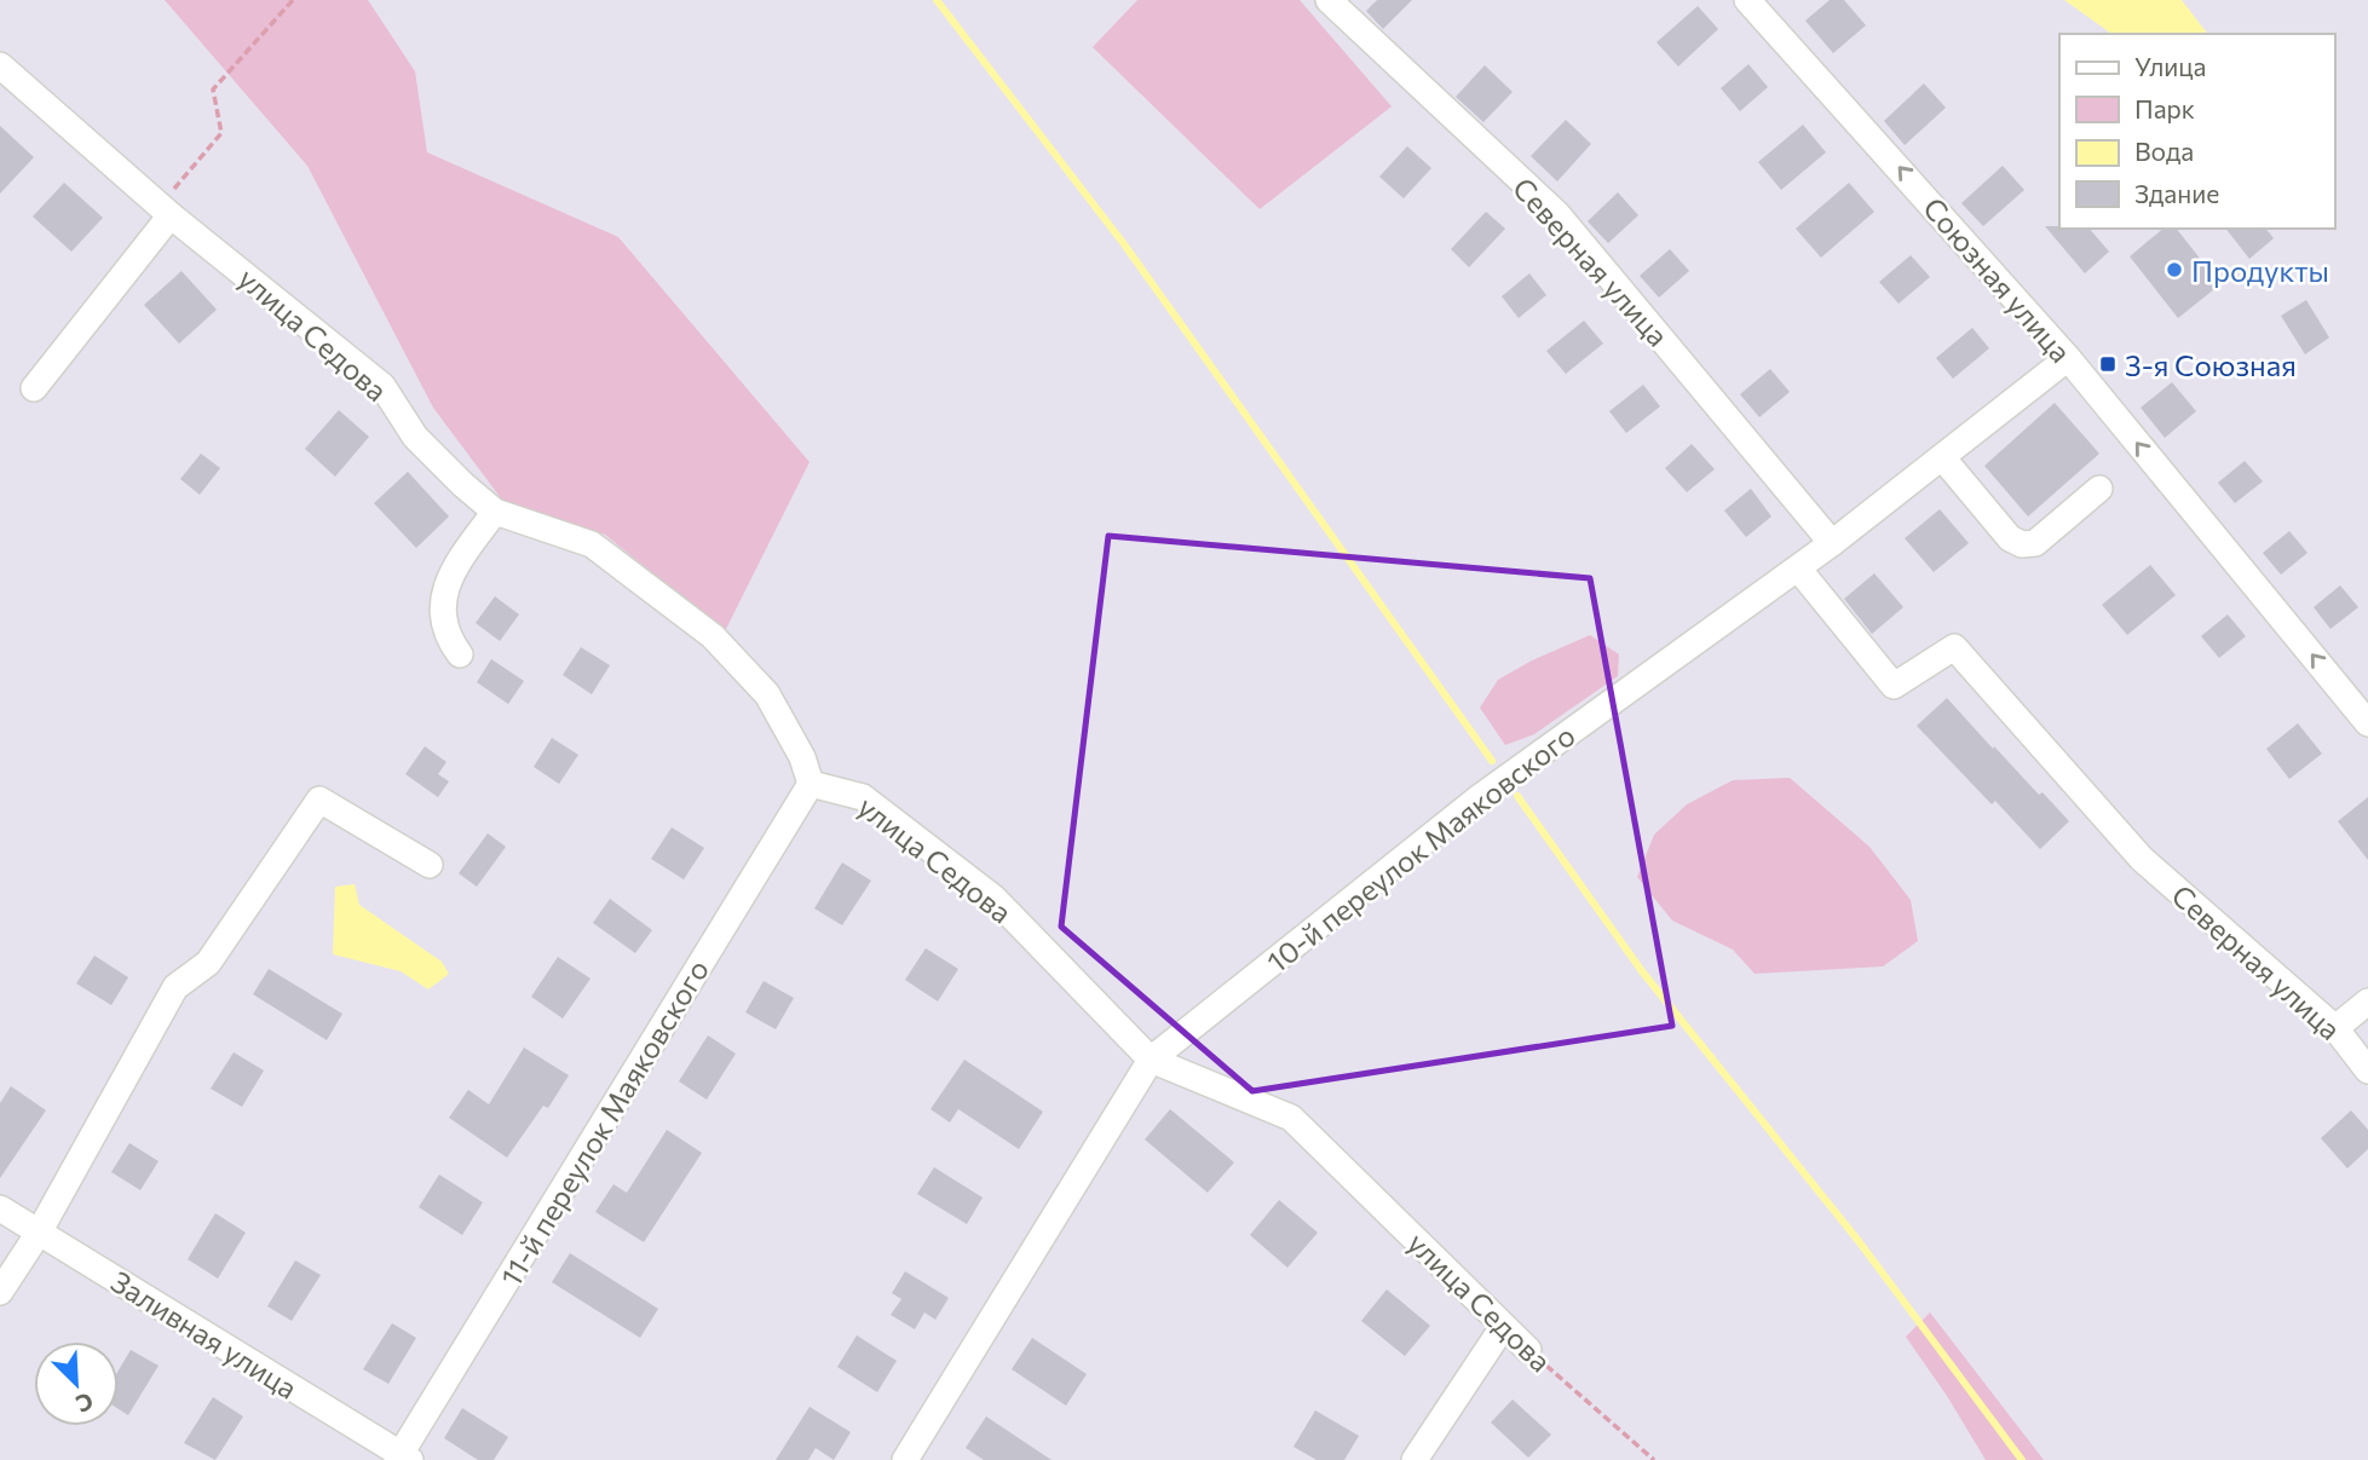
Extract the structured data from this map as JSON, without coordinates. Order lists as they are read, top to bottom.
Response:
{
  "streets": {
    "street": [
      "Северная улица",
      "Союзная улица",
      "улица Седова",
      "10-й переулок Маяковского",
      "11-й переулок Маяковского",
      "Заливная улица"
    ]
  },
  "crossings": [
    ["Северная улица", "10-й переулок Маяковского"],
    ["Союзная улица", "10-й переулок Маяковского"],
    ["улица Седова", "10-й переулок Маяковского"],
    ["улица Седова", "11-й переулок Маяковского"],
    ["11-й переулок Маяковского", "Заливная улица"]
  ],
  "one_way": ["Союзная улица"],
  "places": {
    "other": ["Продукты"],
    "transit": ["3-я Союзная"]
  },
  "legend": [
    "Улица",
    "Парк",
    "Вода",
    "Здание"
  ],
  "north": "bottom right"
}
